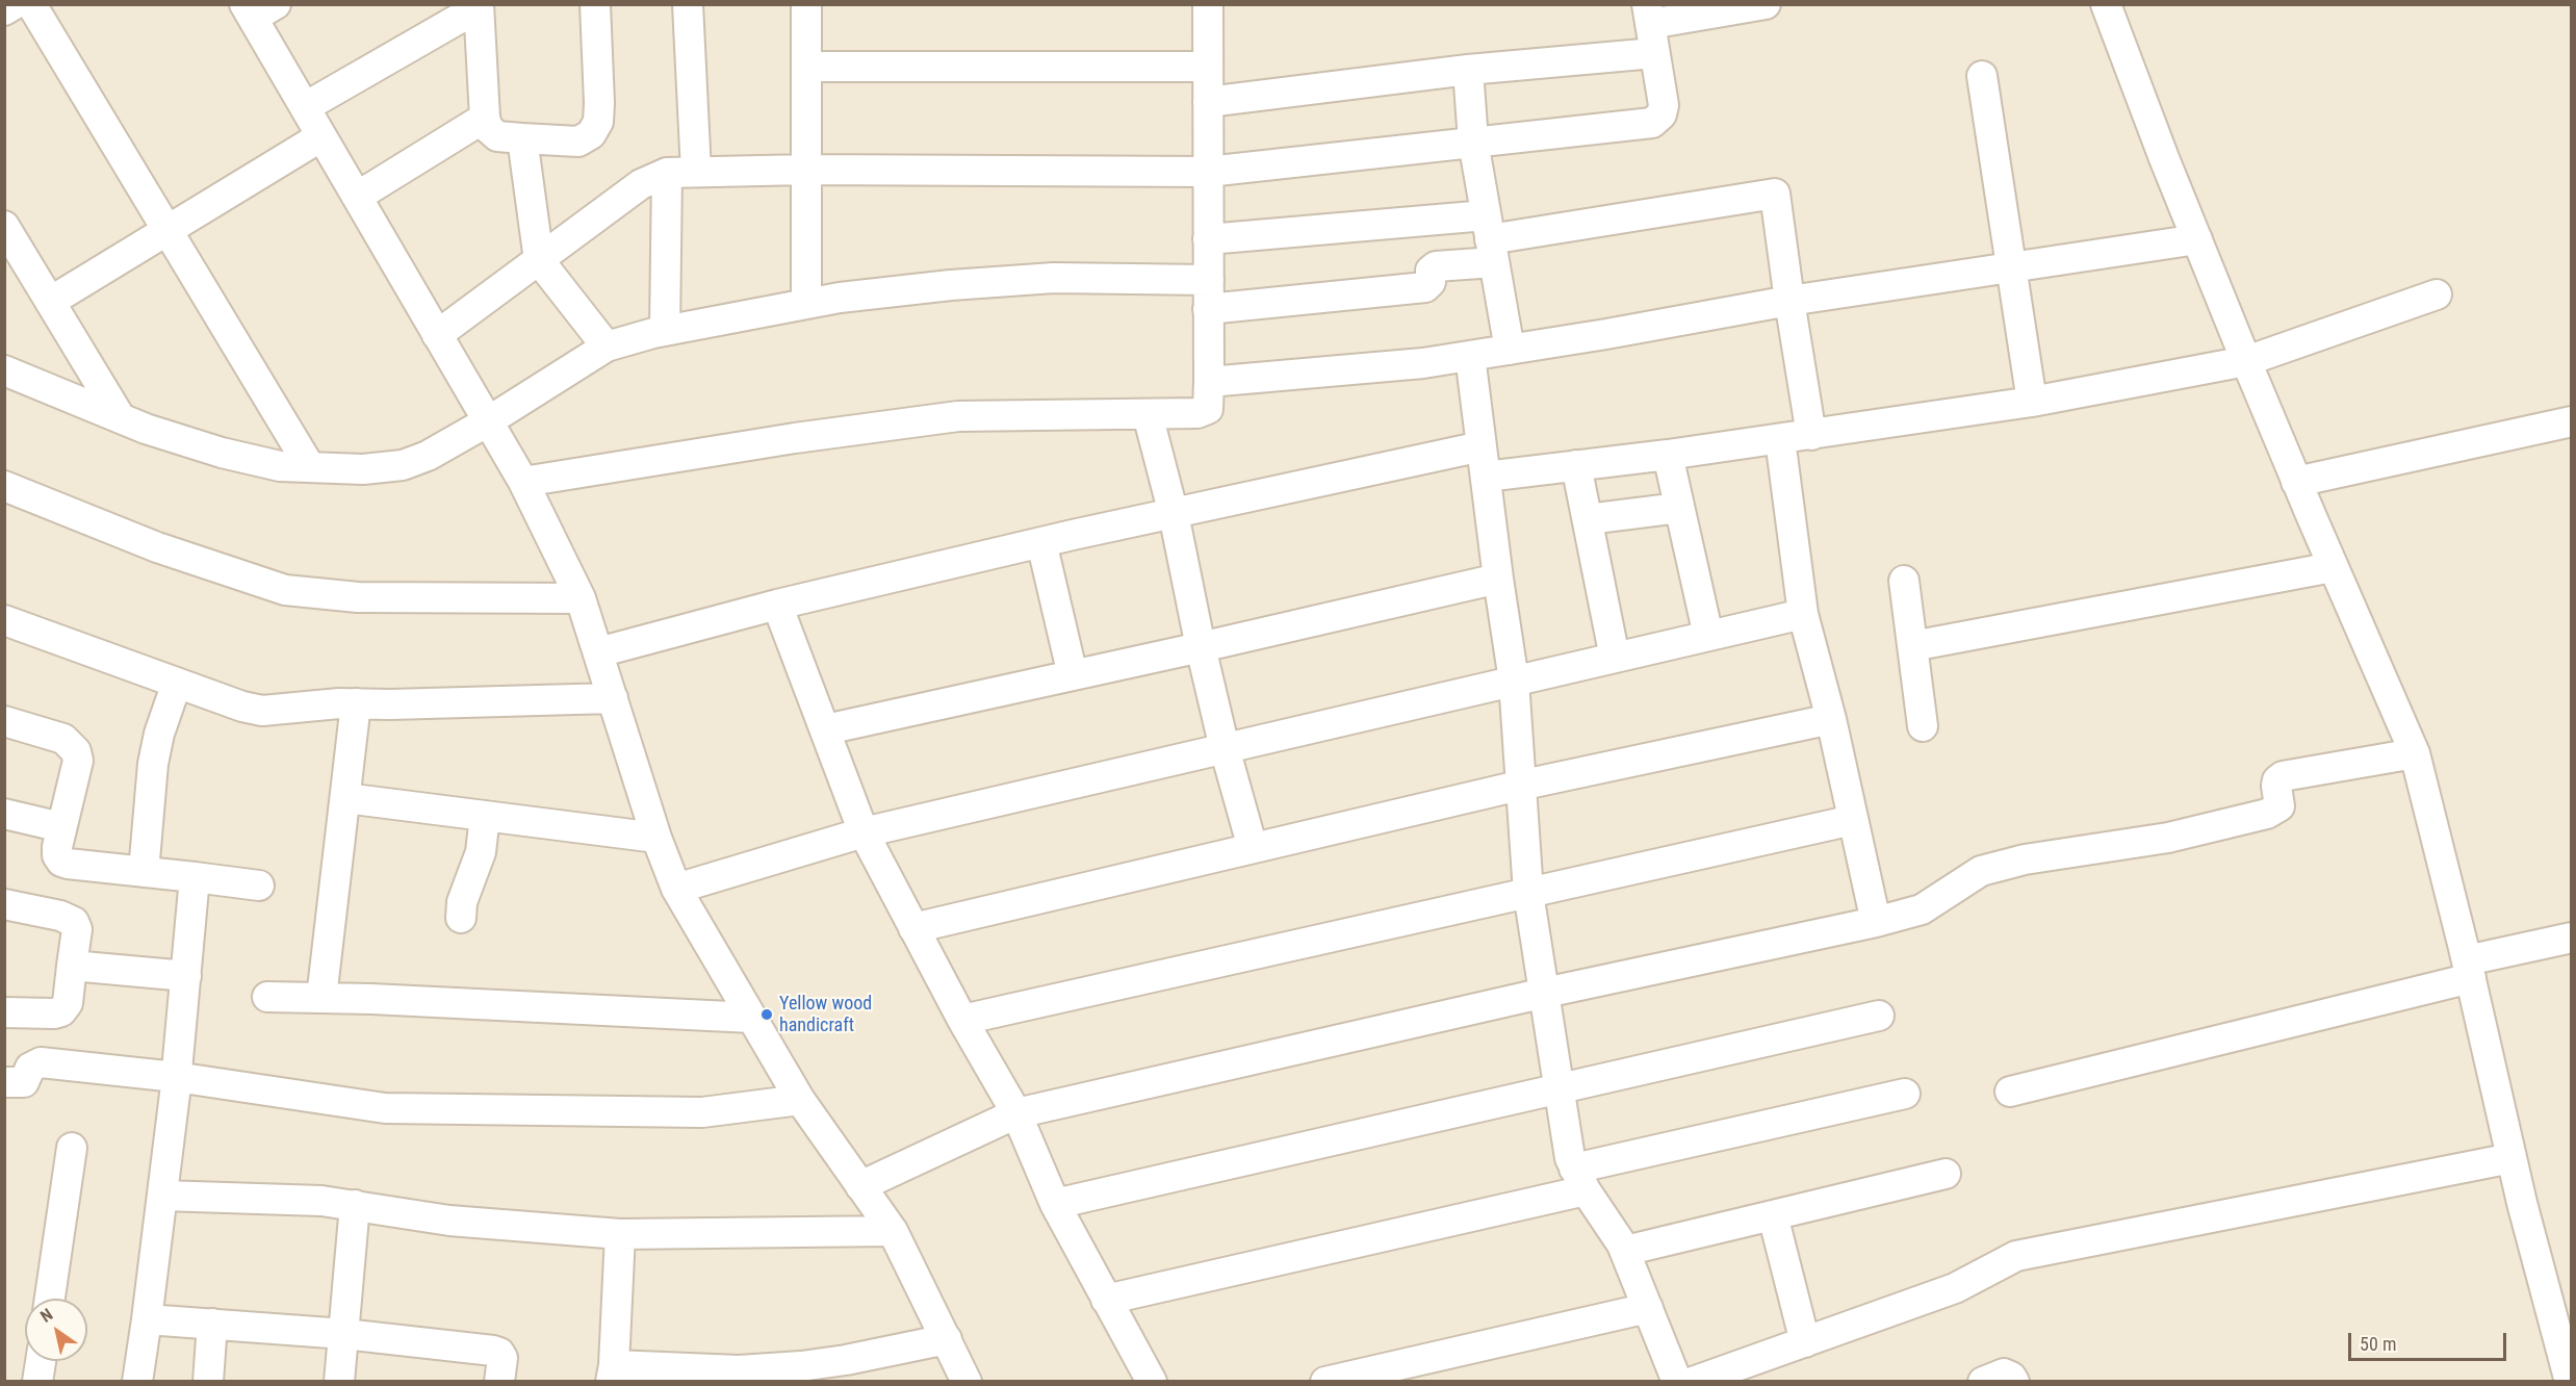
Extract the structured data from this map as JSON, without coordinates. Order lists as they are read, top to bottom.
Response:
{
  "places": ["Yellow wood handicraft"],
  "scale_bar": "50 m",
  "north": "top left"
}
